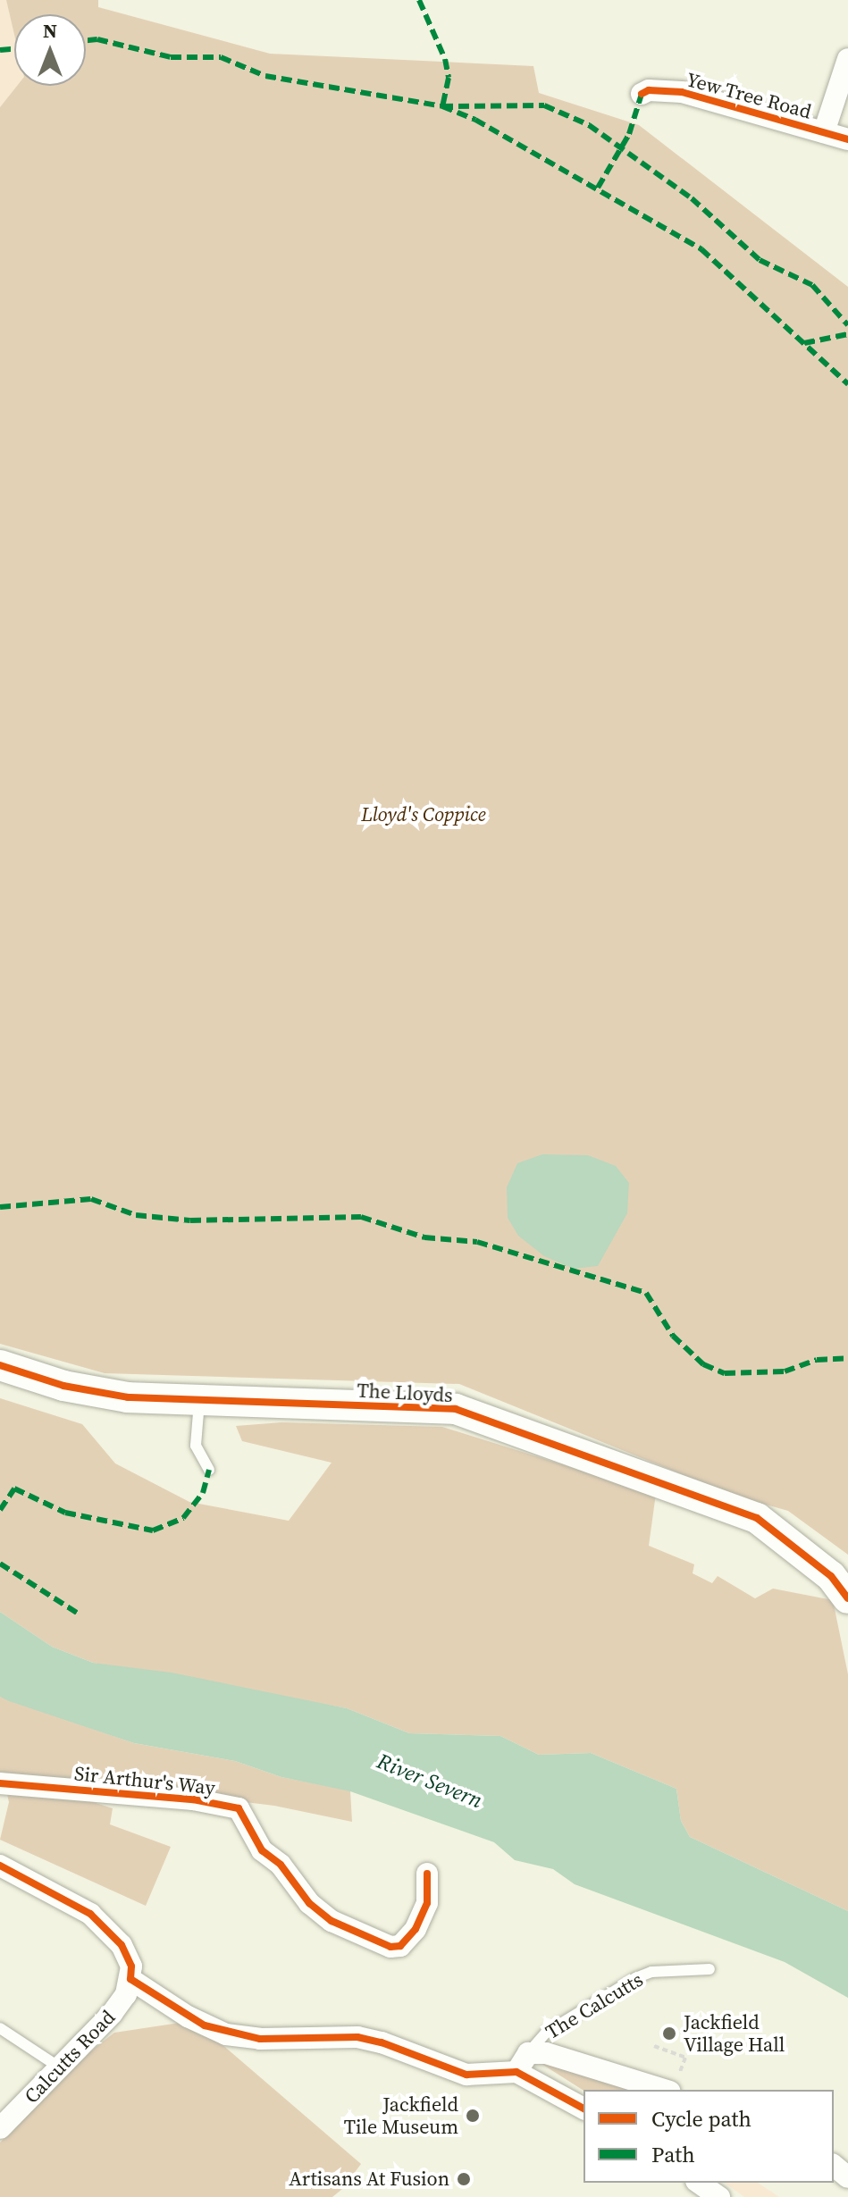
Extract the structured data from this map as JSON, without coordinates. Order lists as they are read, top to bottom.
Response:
{
  "streets": {
    "street": [
      "Yew Tree Road",
      "The Lloyds",
      "Sir Arthur's Way",
      "Calcutts Road"
    ],
    "lane": ["The Calcutts"]
  },
  "water": ["River Severn"],
  "parks": ["Lloyd's Coppice"],
  "places": ["Jackfield Village Hall", "Jackfield Tile Museum", "Artisans At Fusion"],
  "legend": ["Cycle path", "Path"],
  "north": "top"
}
